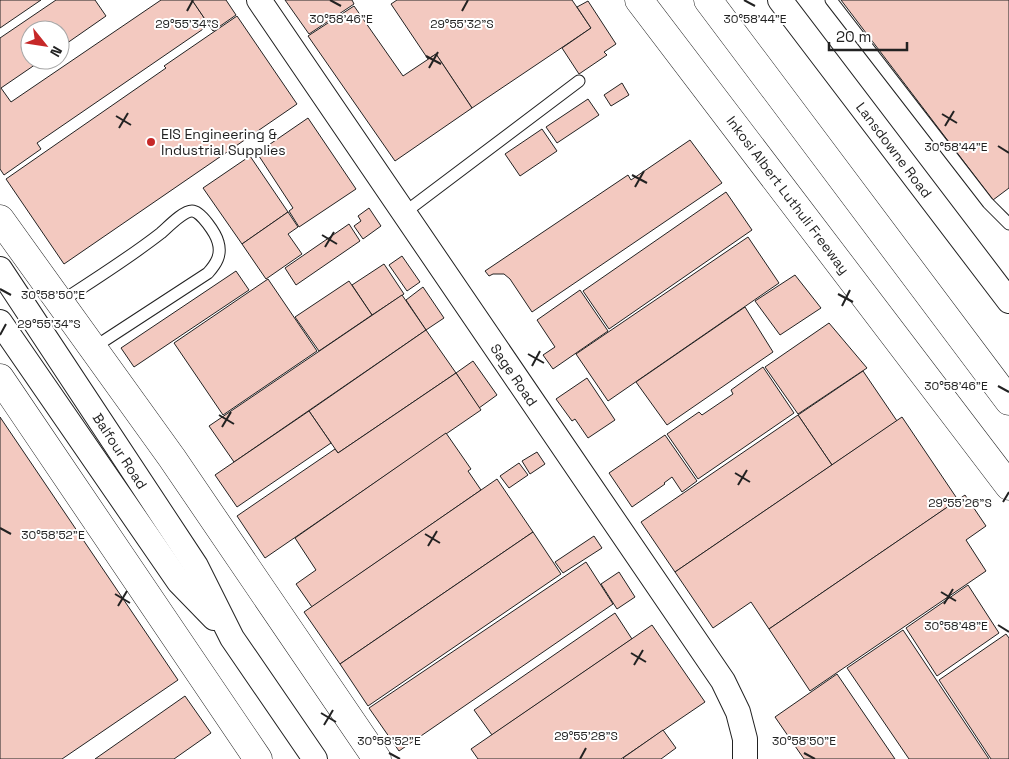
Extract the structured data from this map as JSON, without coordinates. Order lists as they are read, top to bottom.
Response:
{
  "streets": {
    "main road": ["Inkosi Albert Luthuli Freeway"],
    "street": ["Lansdowne Road", "Sage Road", "Balfour Road"]
  },
  "places": ["EIS Engineering & Industrial Supplies"],
  "scale_bar": "20 m",
  "north": "bottom right",
  "coordinates": [
    "30°58'46\"E",
    "30°58'44\"E",
    "29°55'32\"S",
    "29°55'34\"S",
    "30°58'50\"E",
    "29°55'26\"S",
    "30°58'52\"E",
    "30°58'48\"E",
    "29°55'28\"S"
  ]
}
